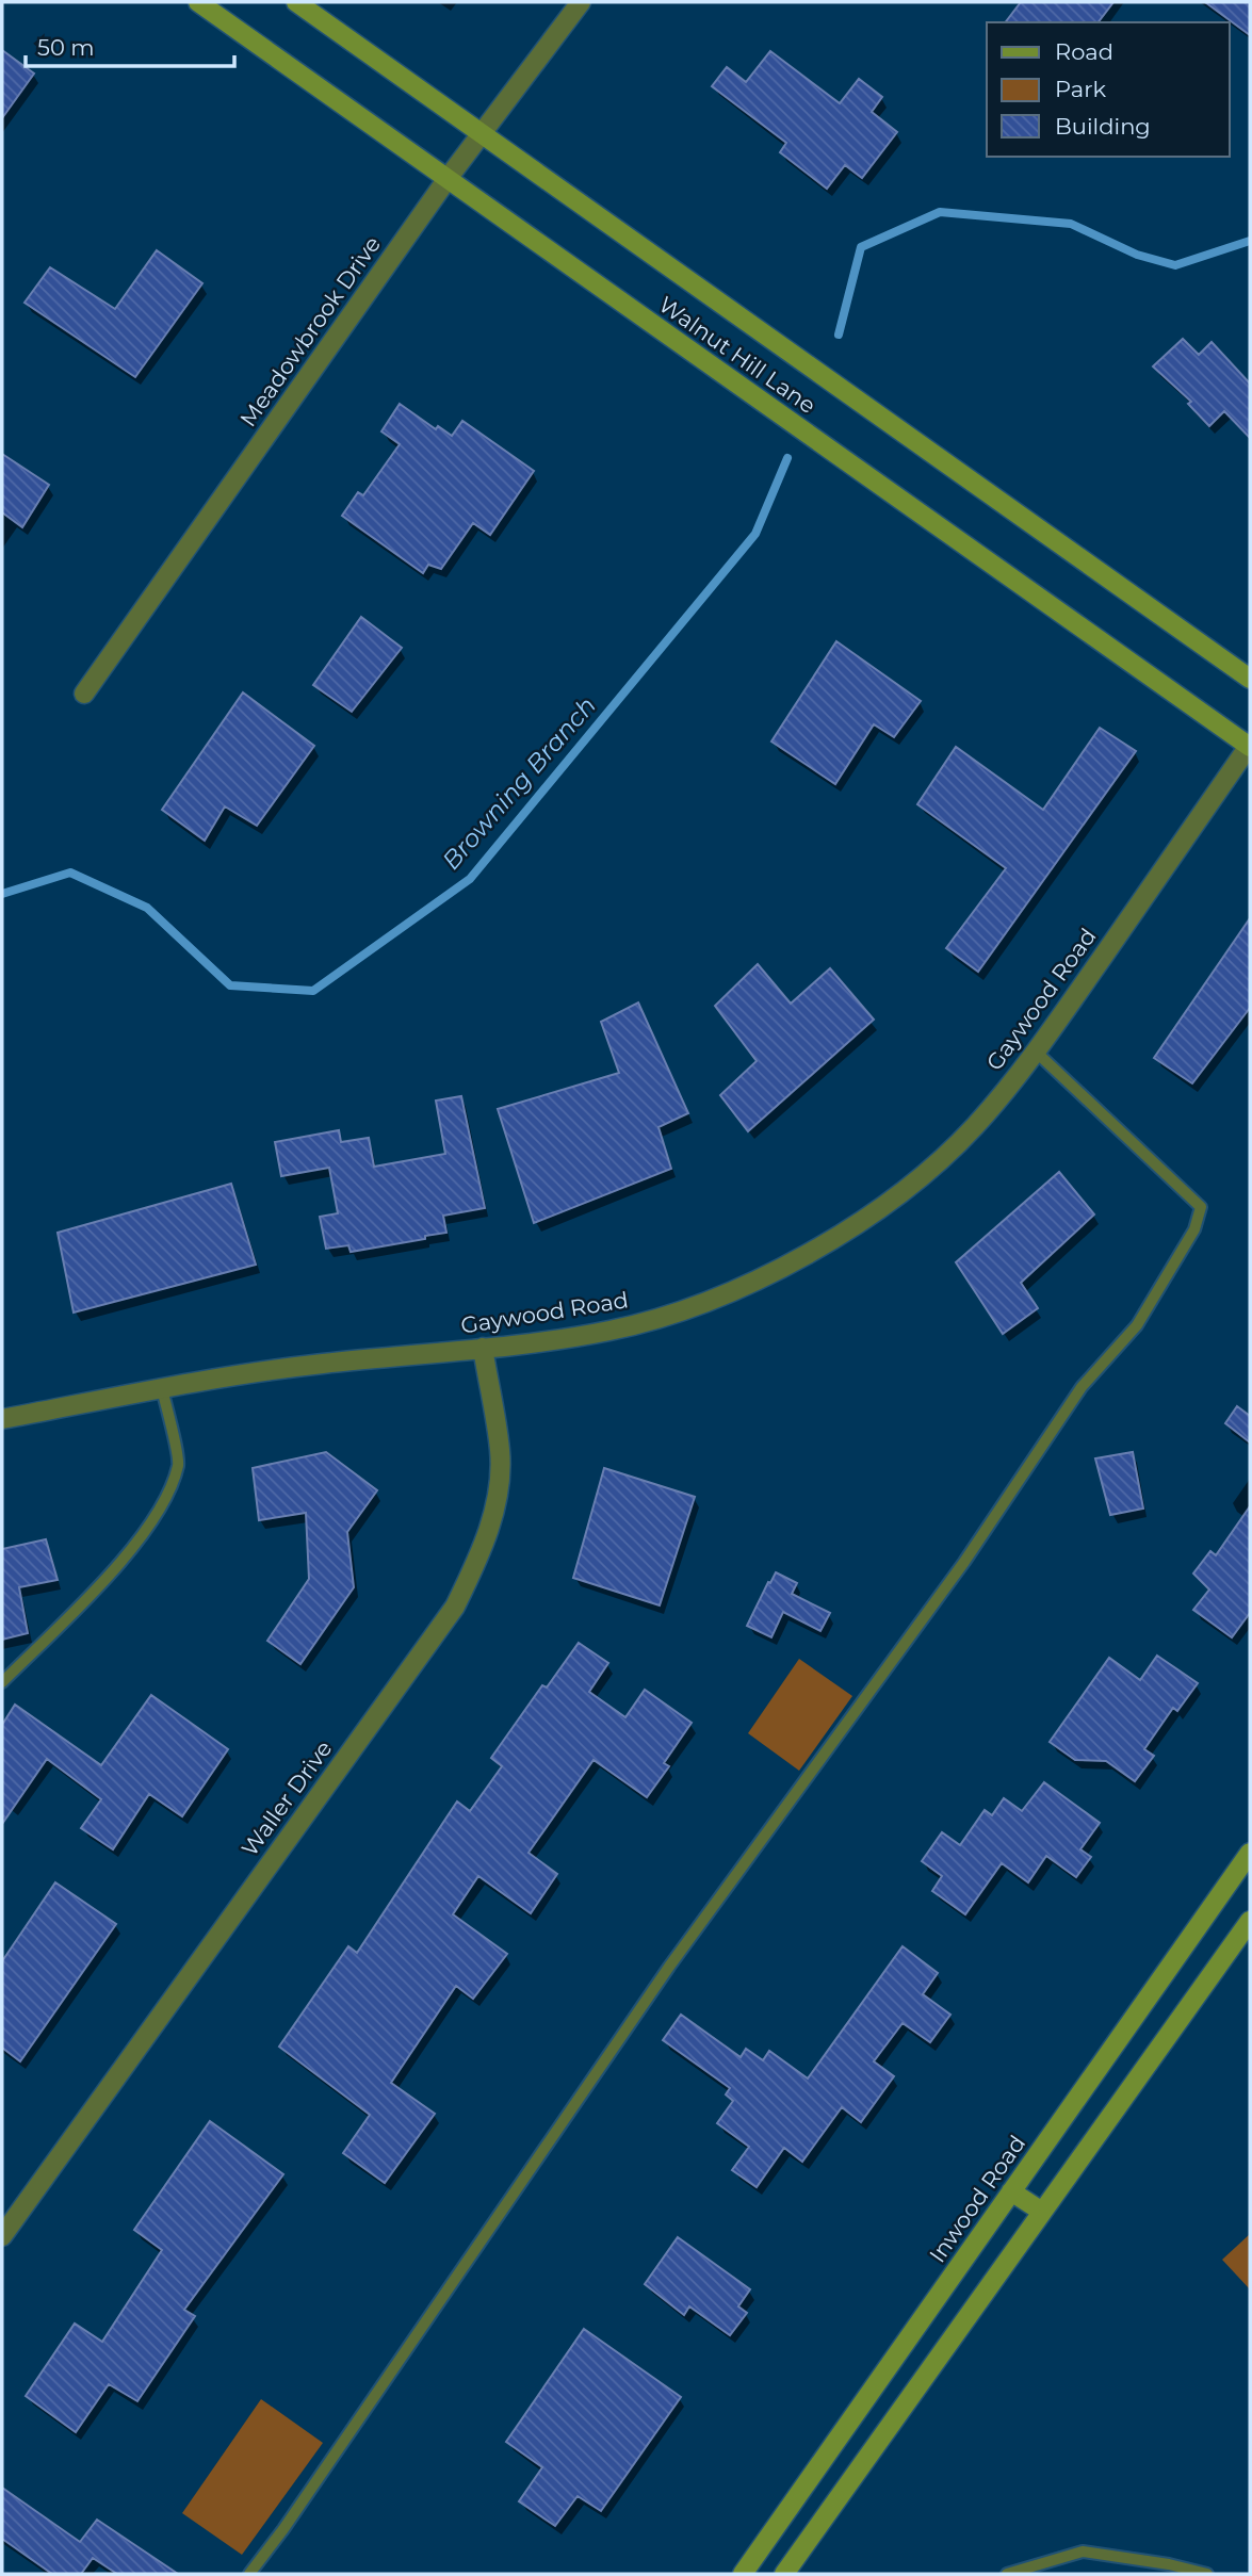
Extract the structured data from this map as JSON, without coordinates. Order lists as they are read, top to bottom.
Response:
{
  "streets": {
    "main road": ["Walnut Hill Lane", "Inwood Road"],
    "street": ["Meadowbrook Drive", "Gaywood Road", "Waller Drive"]
  },
  "crossings": [
    ["Meadowbrook Drive", "Walnut Hill Lane"],
    ["Walnut Hill Lane", "Gaywood Road"],
    ["Gaywood Road", "Waller Drive"]
  ],
  "water": ["Browning Branch"],
  "legend": ["Road", "Park", "Building"],
  "scale_bar": "50 m"
}
